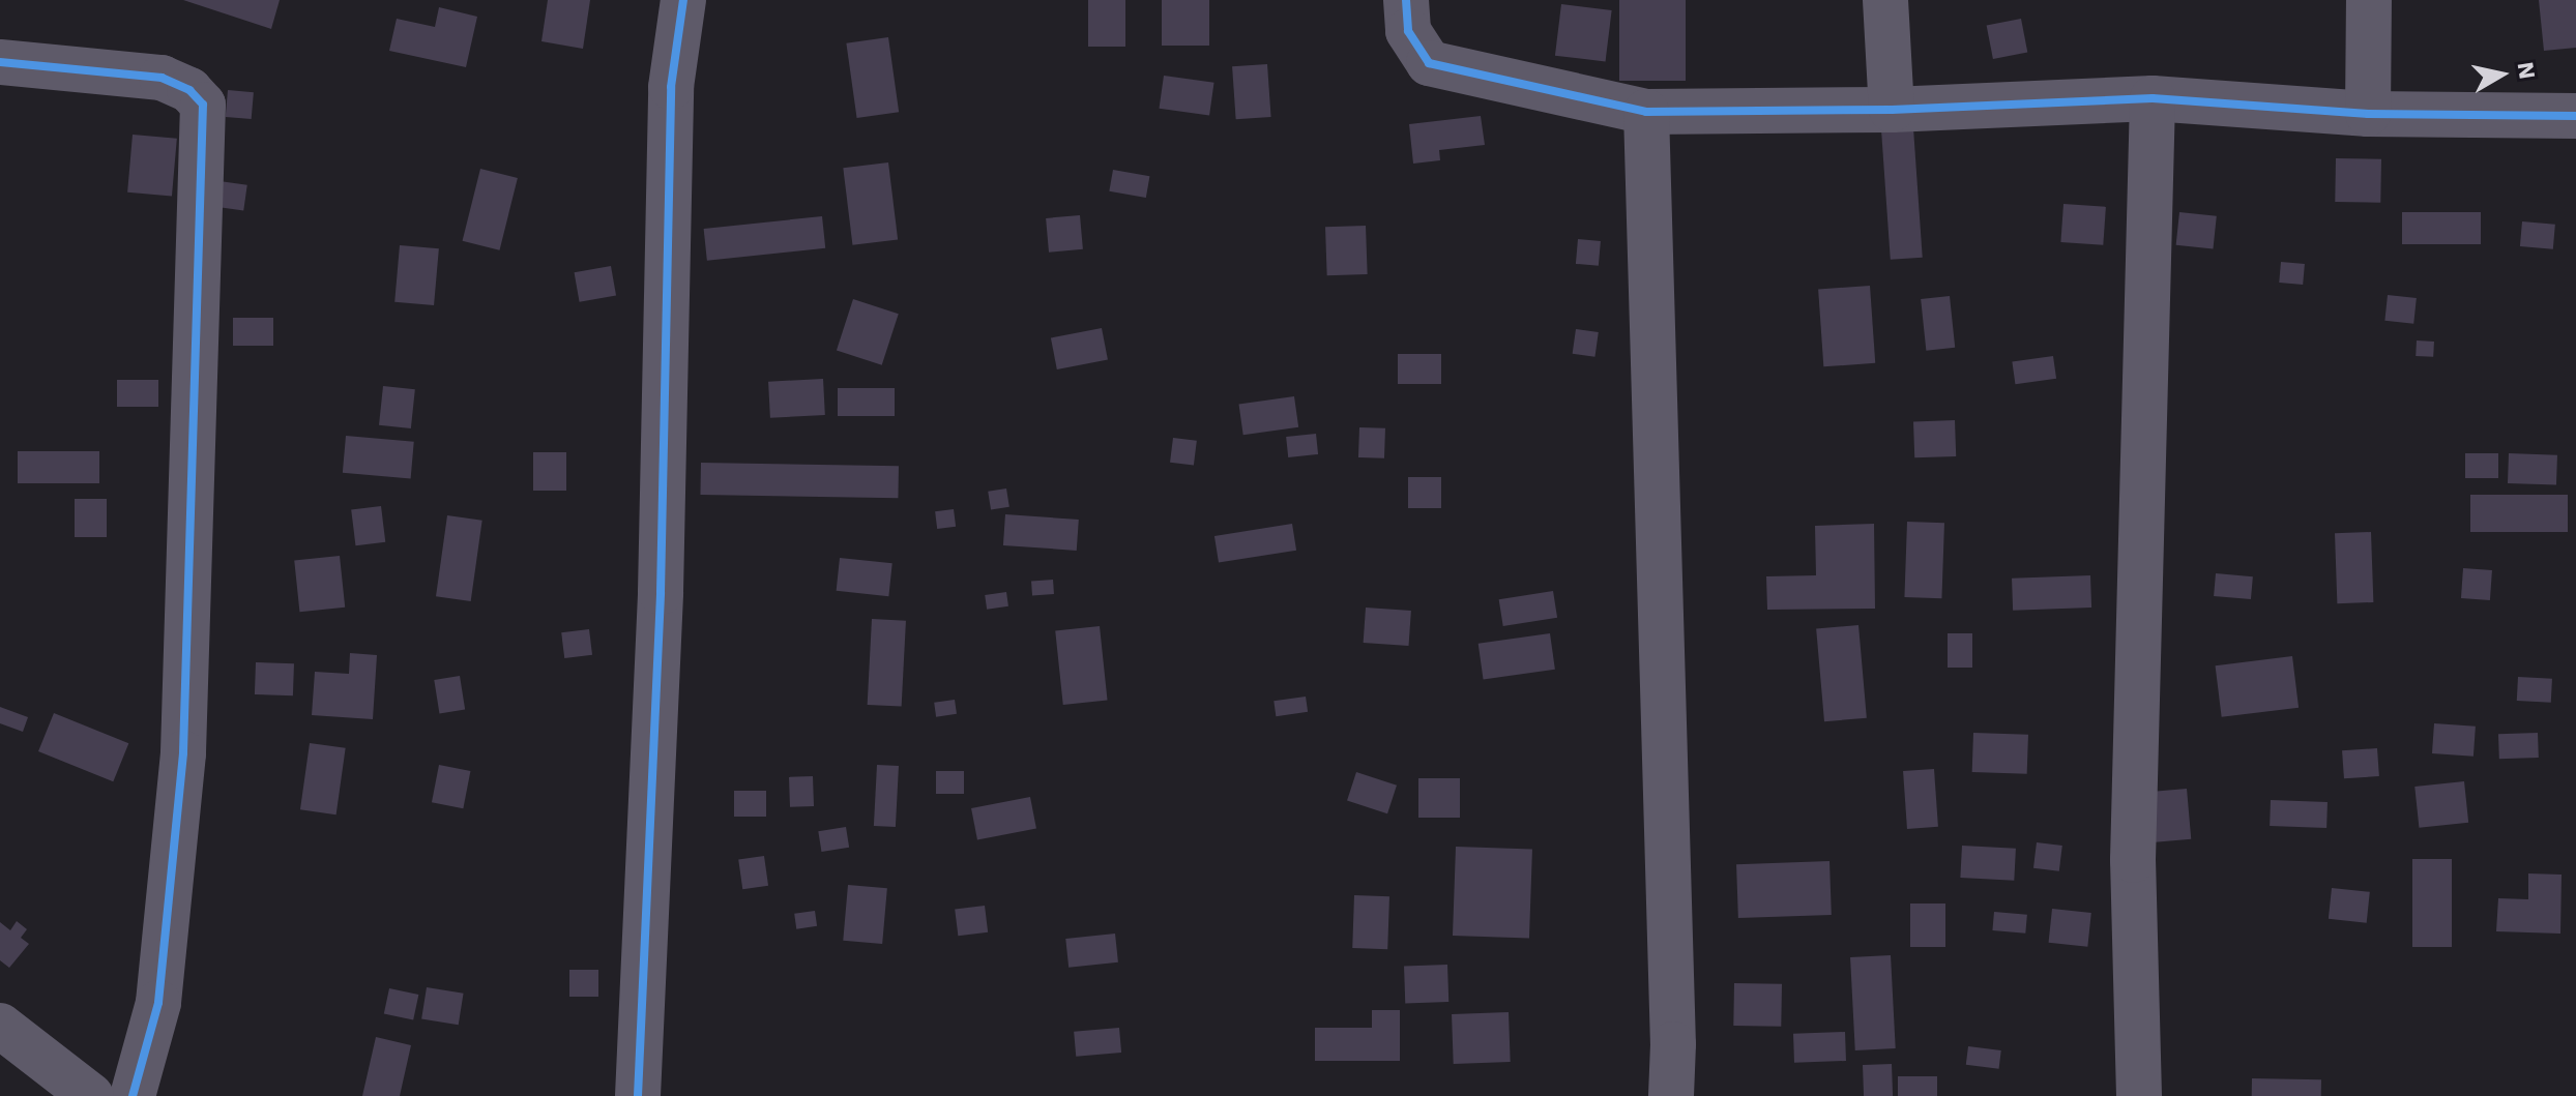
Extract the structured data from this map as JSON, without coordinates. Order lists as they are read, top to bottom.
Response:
{
  "north": "right"
}
